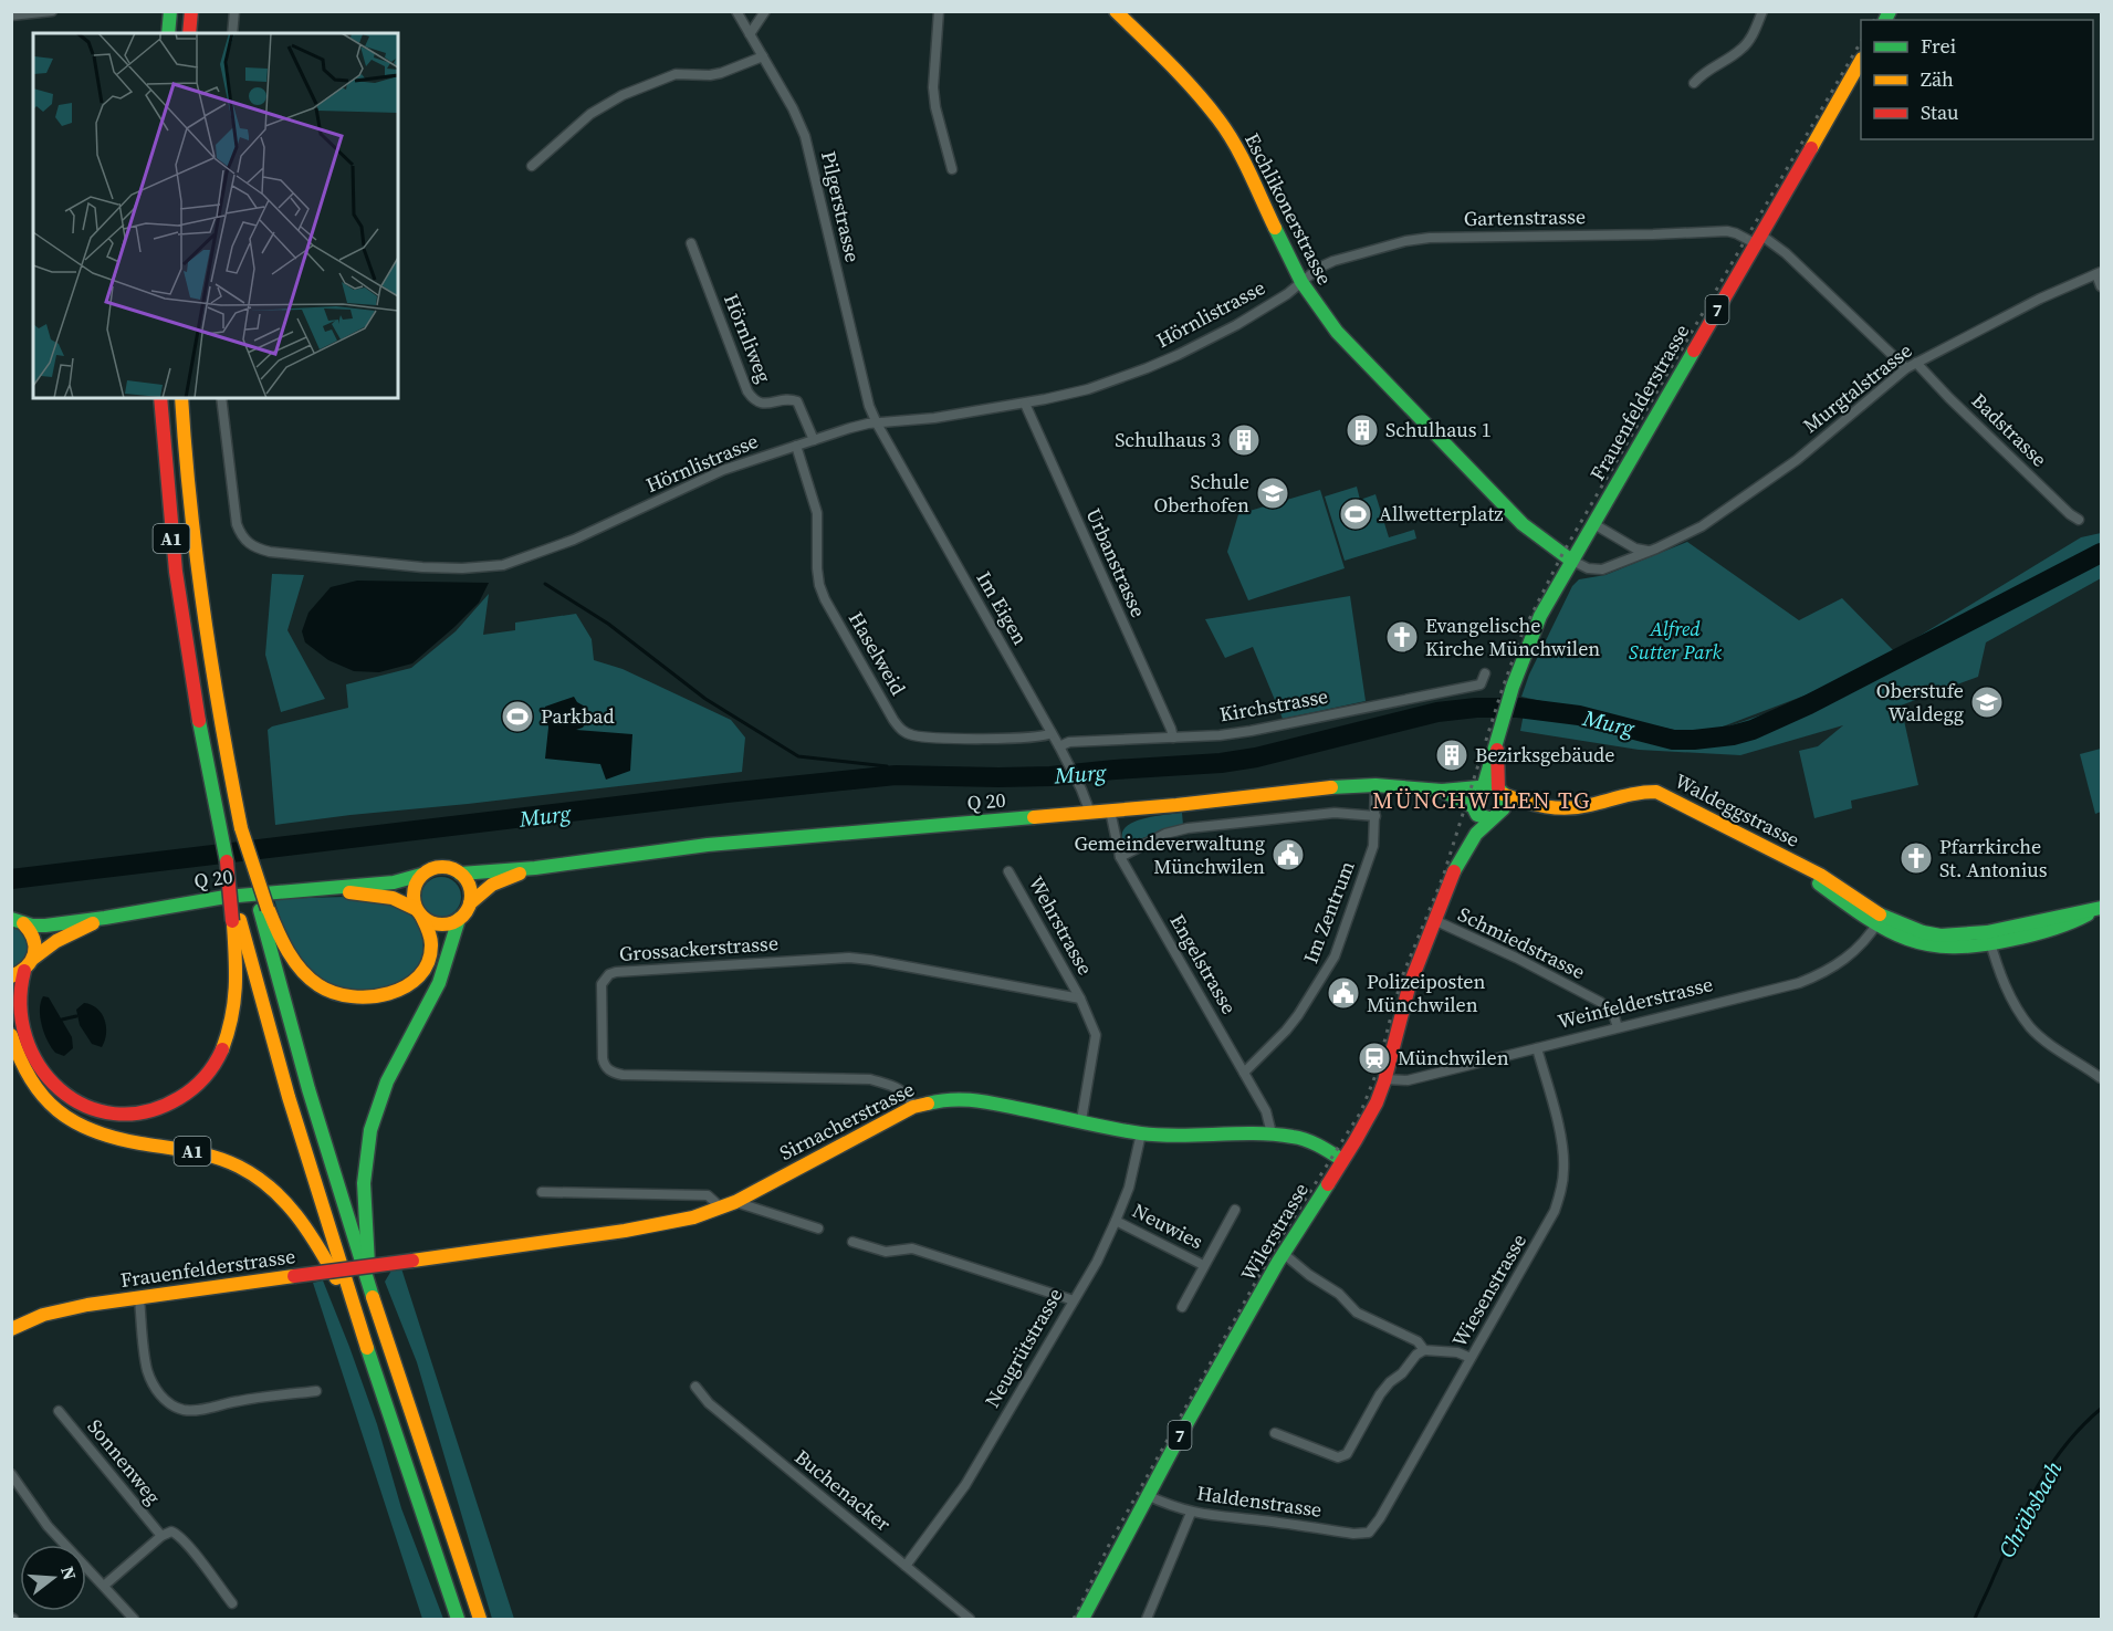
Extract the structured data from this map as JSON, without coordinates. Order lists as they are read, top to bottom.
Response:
{
  "streets": {
    "main road": [
      "Eschlikonerstrasse",
      "7",
      "Frauenfelderstrasse",
      "A1",
      "Q 20",
      "Waldeggstrasse",
      "Sirnacherstrasse",
      "Wilerstrasse"
    ],
    "street": [
      "Pilgerstrasse",
      "Gartenstrasse",
      "Hörnlistrasse",
      "Hörnliweg",
      "Murgtalstrasse",
      "Badstrasse",
      "Urbanstrasse",
      "Im Eigen",
      "Haselweid",
      "Kirchstrasse",
      "Im Zentrum",
      "Wehrstrasse",
      "Schmiedstrasse",
      "Grossackerstrasse",
      "Engelstrasse",
      "Weinfelderstrasse",
      "Neuwies",
      "Wiesenstrasse",
      "Neugrütstrasse",
      "Sonnenweg",
      "Buchenacker",
      "Haldenstrasse"
    ]
  },
  "crossings": [
    ["Pilgerstrasse", "Hörnlistrasse"],
    ["Pilgerstrasse", "Im Eigen"],
    ["Eschlikonerstrasse", "Gartenstrasse"],
    ["Eschlikonerstrasse", "Hörnlistrasse"],
    ["Eschlikonerstrasse", "Murgtalstrasse"],
    ["Eschlikonerstrasse", "Frauenfelderstrasse"],
    ["Gartenstrasse", "Hörnlistrasse"],
    ["Gartenstrasse", "Frauenfelderstrasse"],
    ["Hörnlistrasse", "Hörnliweg"],
    ["Hörnlistrasse", "Urbanstrasse"],
    ["Hörnlistrasse", "Im Eigen"],
    ["Hörnlistrasse", "Haselweid"],
    ["Murgtalstrasse", "Frauenfelderstrasse"],
    ["Murgtalstrasse", "Badstrasse"],
    ["Frauenfelderstrasse", "Q 20"],
    ["Frauenfelderstrasse", "Waldeggstrasse"],
    ["Frauenfelderstrasse", "Sirnacherstrasse"],
    ["Frauenfelderstrasse", "Wilerstrasse"],
    ["A1", "Q 20"],
    ["Urbanstrasse", "Kirchstrasse"],
    ["Im Eigen", "Haselweid"],
    ["Im Eigen", "Kirchstrasse"],
    ["Im Eigen", "Q 20"],
    ["Q 20", "Waldeggstrasse"],
    ["Q 20", "Im Zentrum"],
    ["Q 20", "Engelstrasse"],
    ["Q 20", "Wilerstrasse"],
    ["Waldeggstrasse", "Weinfelderstrasse"],
    ["Waldeggstrasse", "Wilerstrasse"],
    ["Im Zentrum", "Engelstrasse"],
    ["Wehrstrasse", "Grossackerstrasse"],
    ["Schmiedstrasse", "Weinfelderstrasse"],
    ["Schmiedstrasse", "Wilerstrasse"],
    ["Grossackerstrasse", "Sirnacherstrasse"],
    ["Engelstrasse", "Sirnacherstrasse"],
    ["Weinfelderstrasse", "Wilerstrasse"],
    ["Weinfelderstrasse", "Wiesenstrasse"],
    ["Sirnacherstrasse", "Wilerstrasse"],
    ["Sirnacherstrasse", "Neugrütstrasse"],
    ["Neuwies", "Neugrütstrasse"],
    ["Wilerstrasse", "Haldenstrasse"],
    ["Wiesenstrasse", "Haldenstrasse"],
    ["Neugrütstrasse", "Buchenacker"]
  ],
  "districts": ["MÜNCHWILEN TG"],
  "water": ["Murg", "Chräbsbach"],
  "parks": ["Alfred Sutter Park"],
  "places": {
    "building": ["Schulhaus 1", "Schulhaus 3", "Bezirksgebäude"],
    "school or university": ["Schule Oberhofen", "Oberstufe Waldegg"],
    "sports": ["Allwetterplatz", "Parkbad"],
    "church": ["Evangelische Kirche Münchwilen", "Pfarrkirche St. Antonius"],
    "public building": ["Gemeindeverwaltung Münchwilen", "Polizeiposten Münchwilen"],
    "station": ["Münchwilen"]
  },
  "legend": ["Frei", "Zäh", "Stau"],
  "north": "right"
}
